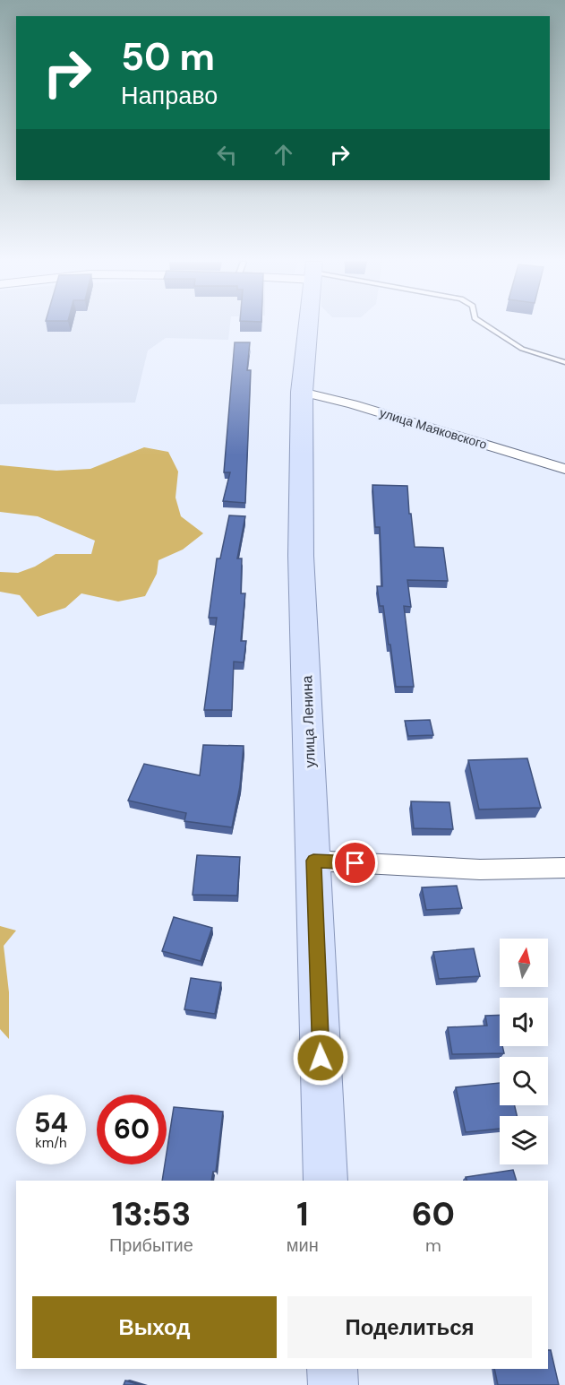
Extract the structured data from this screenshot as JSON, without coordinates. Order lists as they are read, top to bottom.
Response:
{
  "streets": {
    "main road": ["улица Ленина"],
    "street": ["улица Маяковского"]
  },
  "crossings": [
    ["улица Маяковского", "улица Ленина"]
  ],
  "north": "top",
  "page": {
    "turn": ["50 m", "Направо"],
    "speed": "54 km/h",
    "limit": "60",
    "eta": [
      "13:53",
      "Прибытие",
      "1",
      "мин",
      "60",
      "m"
    ],
    "buttons": ["Выход", "Поделиться"]
  }
}
